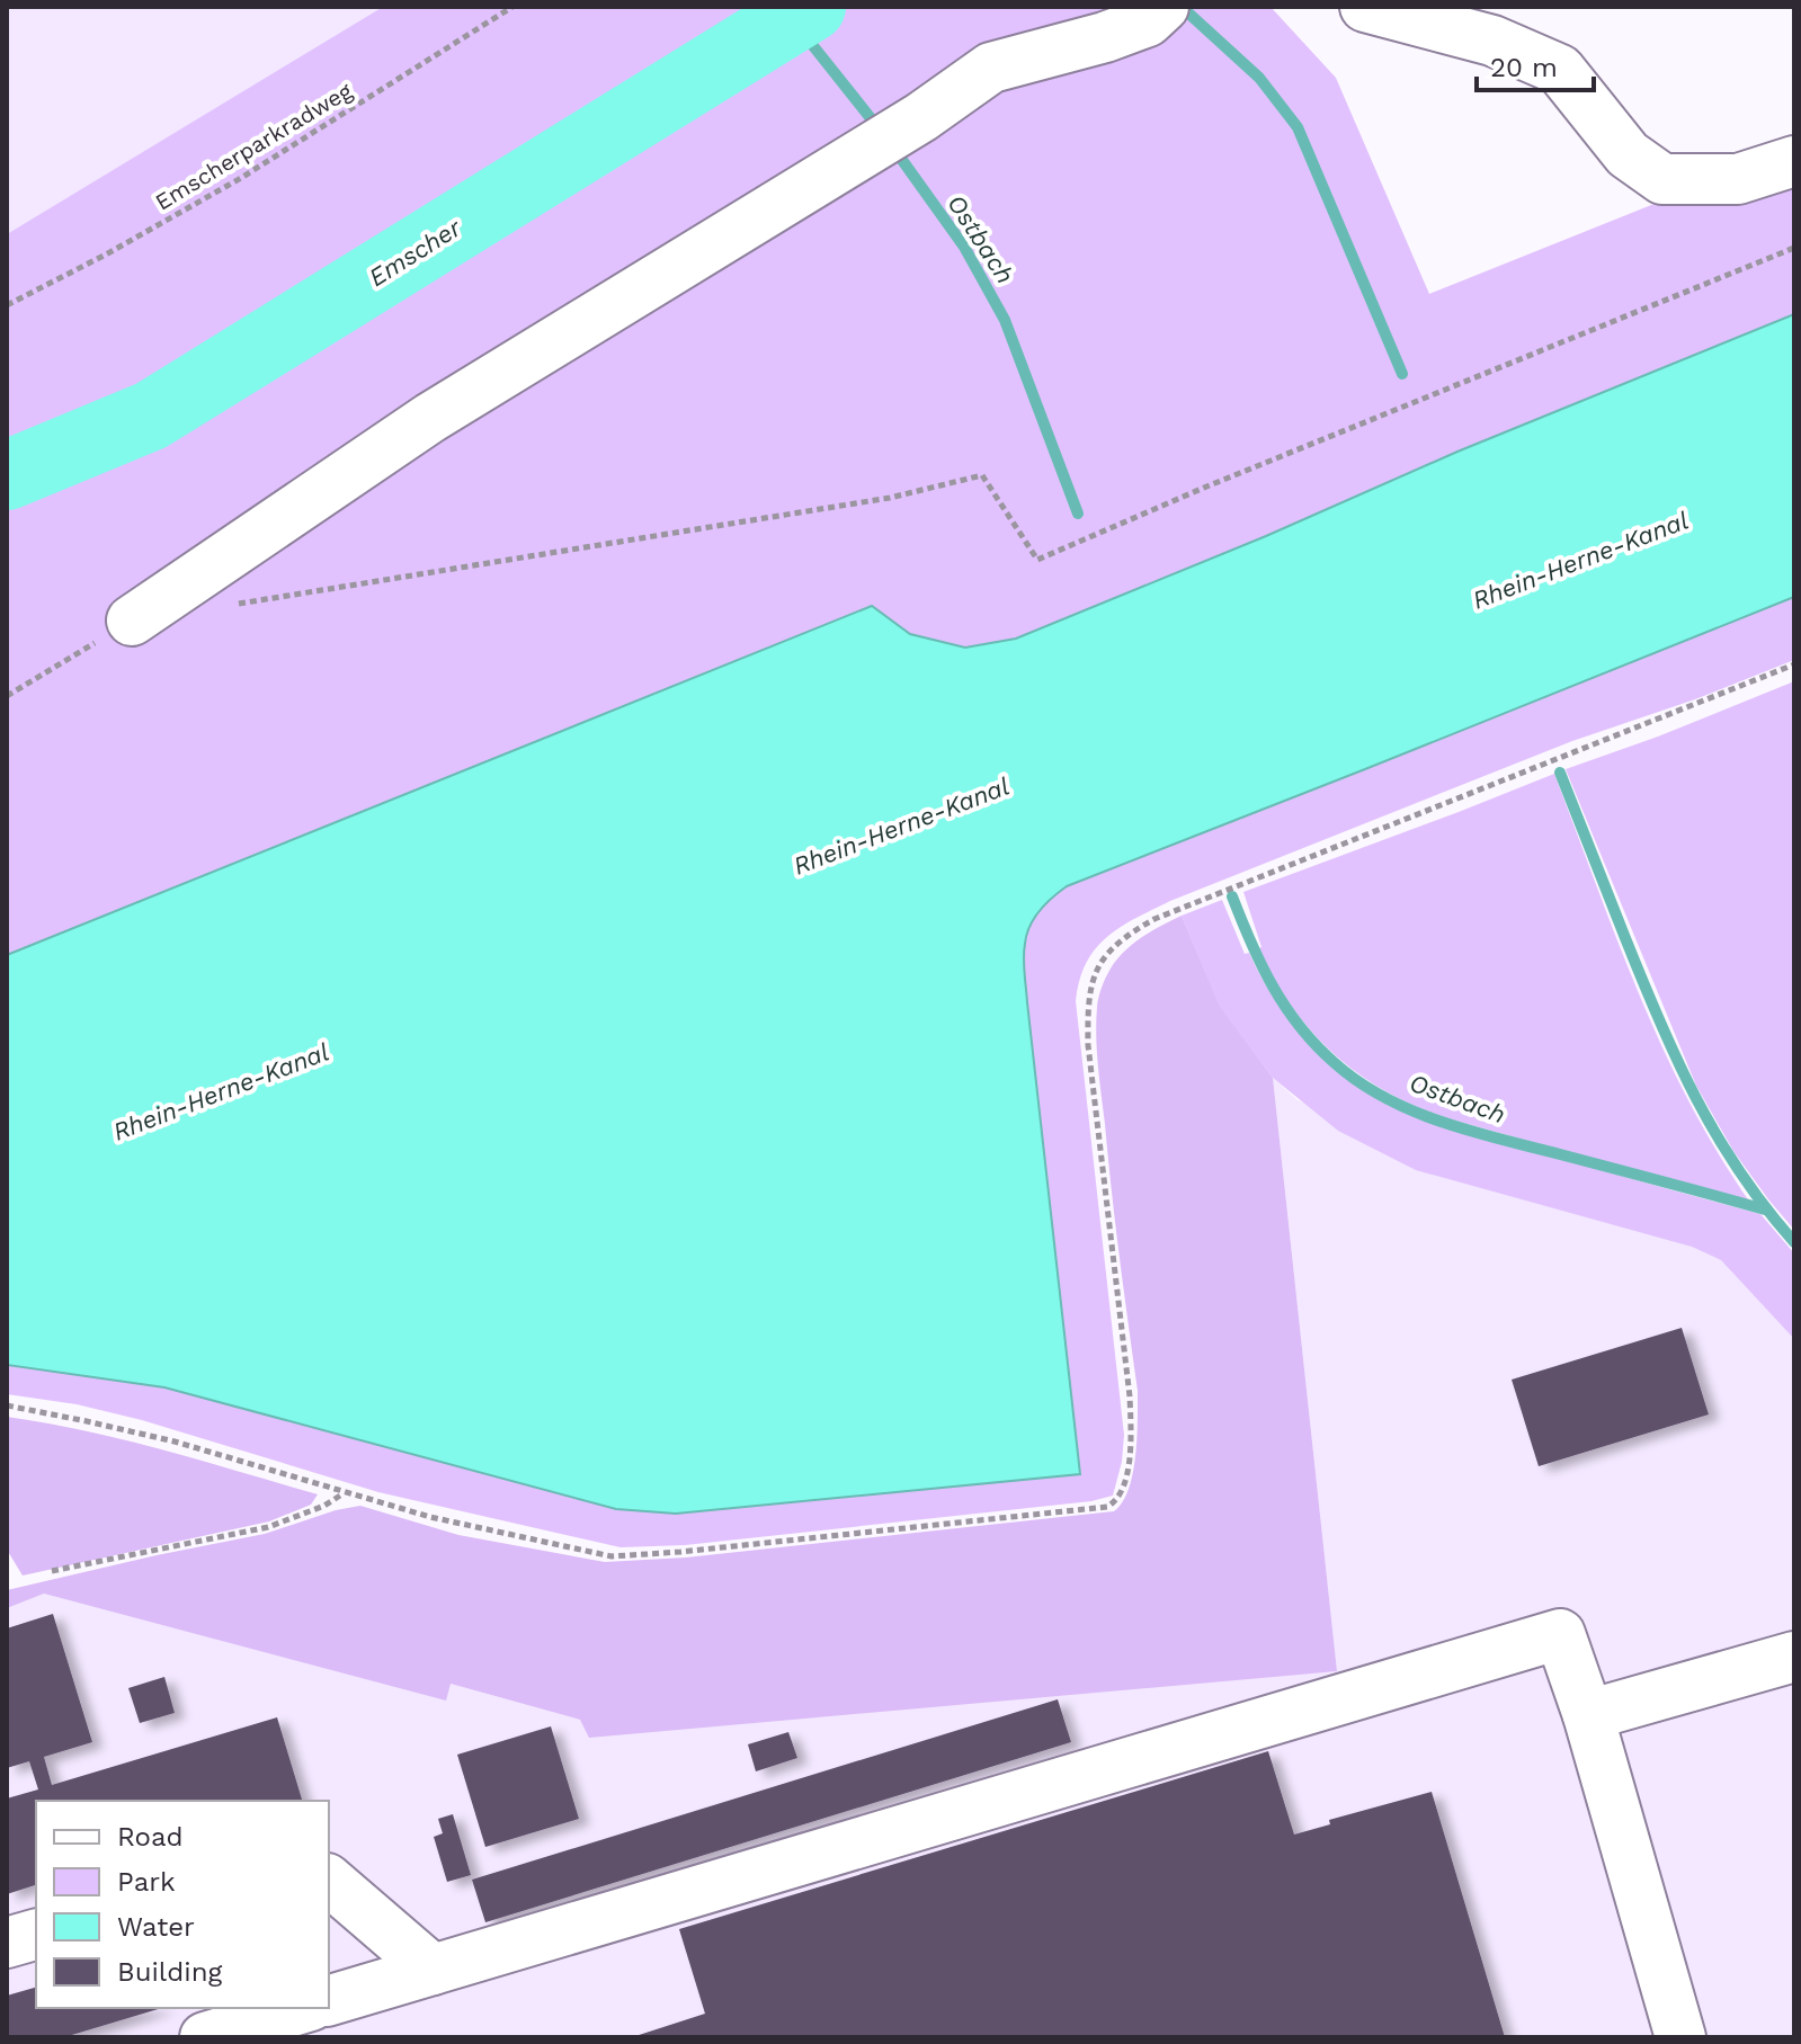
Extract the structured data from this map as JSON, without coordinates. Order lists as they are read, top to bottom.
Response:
{
  "streets": {
    "path": ["Emscherparkradweg"]
  },
  "water": ["Ostbach", "Emscher", "Rhein-Herne-Kanal"],
  "legend": [
    "Road",
    "Park",
    "Water",
    "Building"
  ],
  "scale_bar": "20 m"
}
